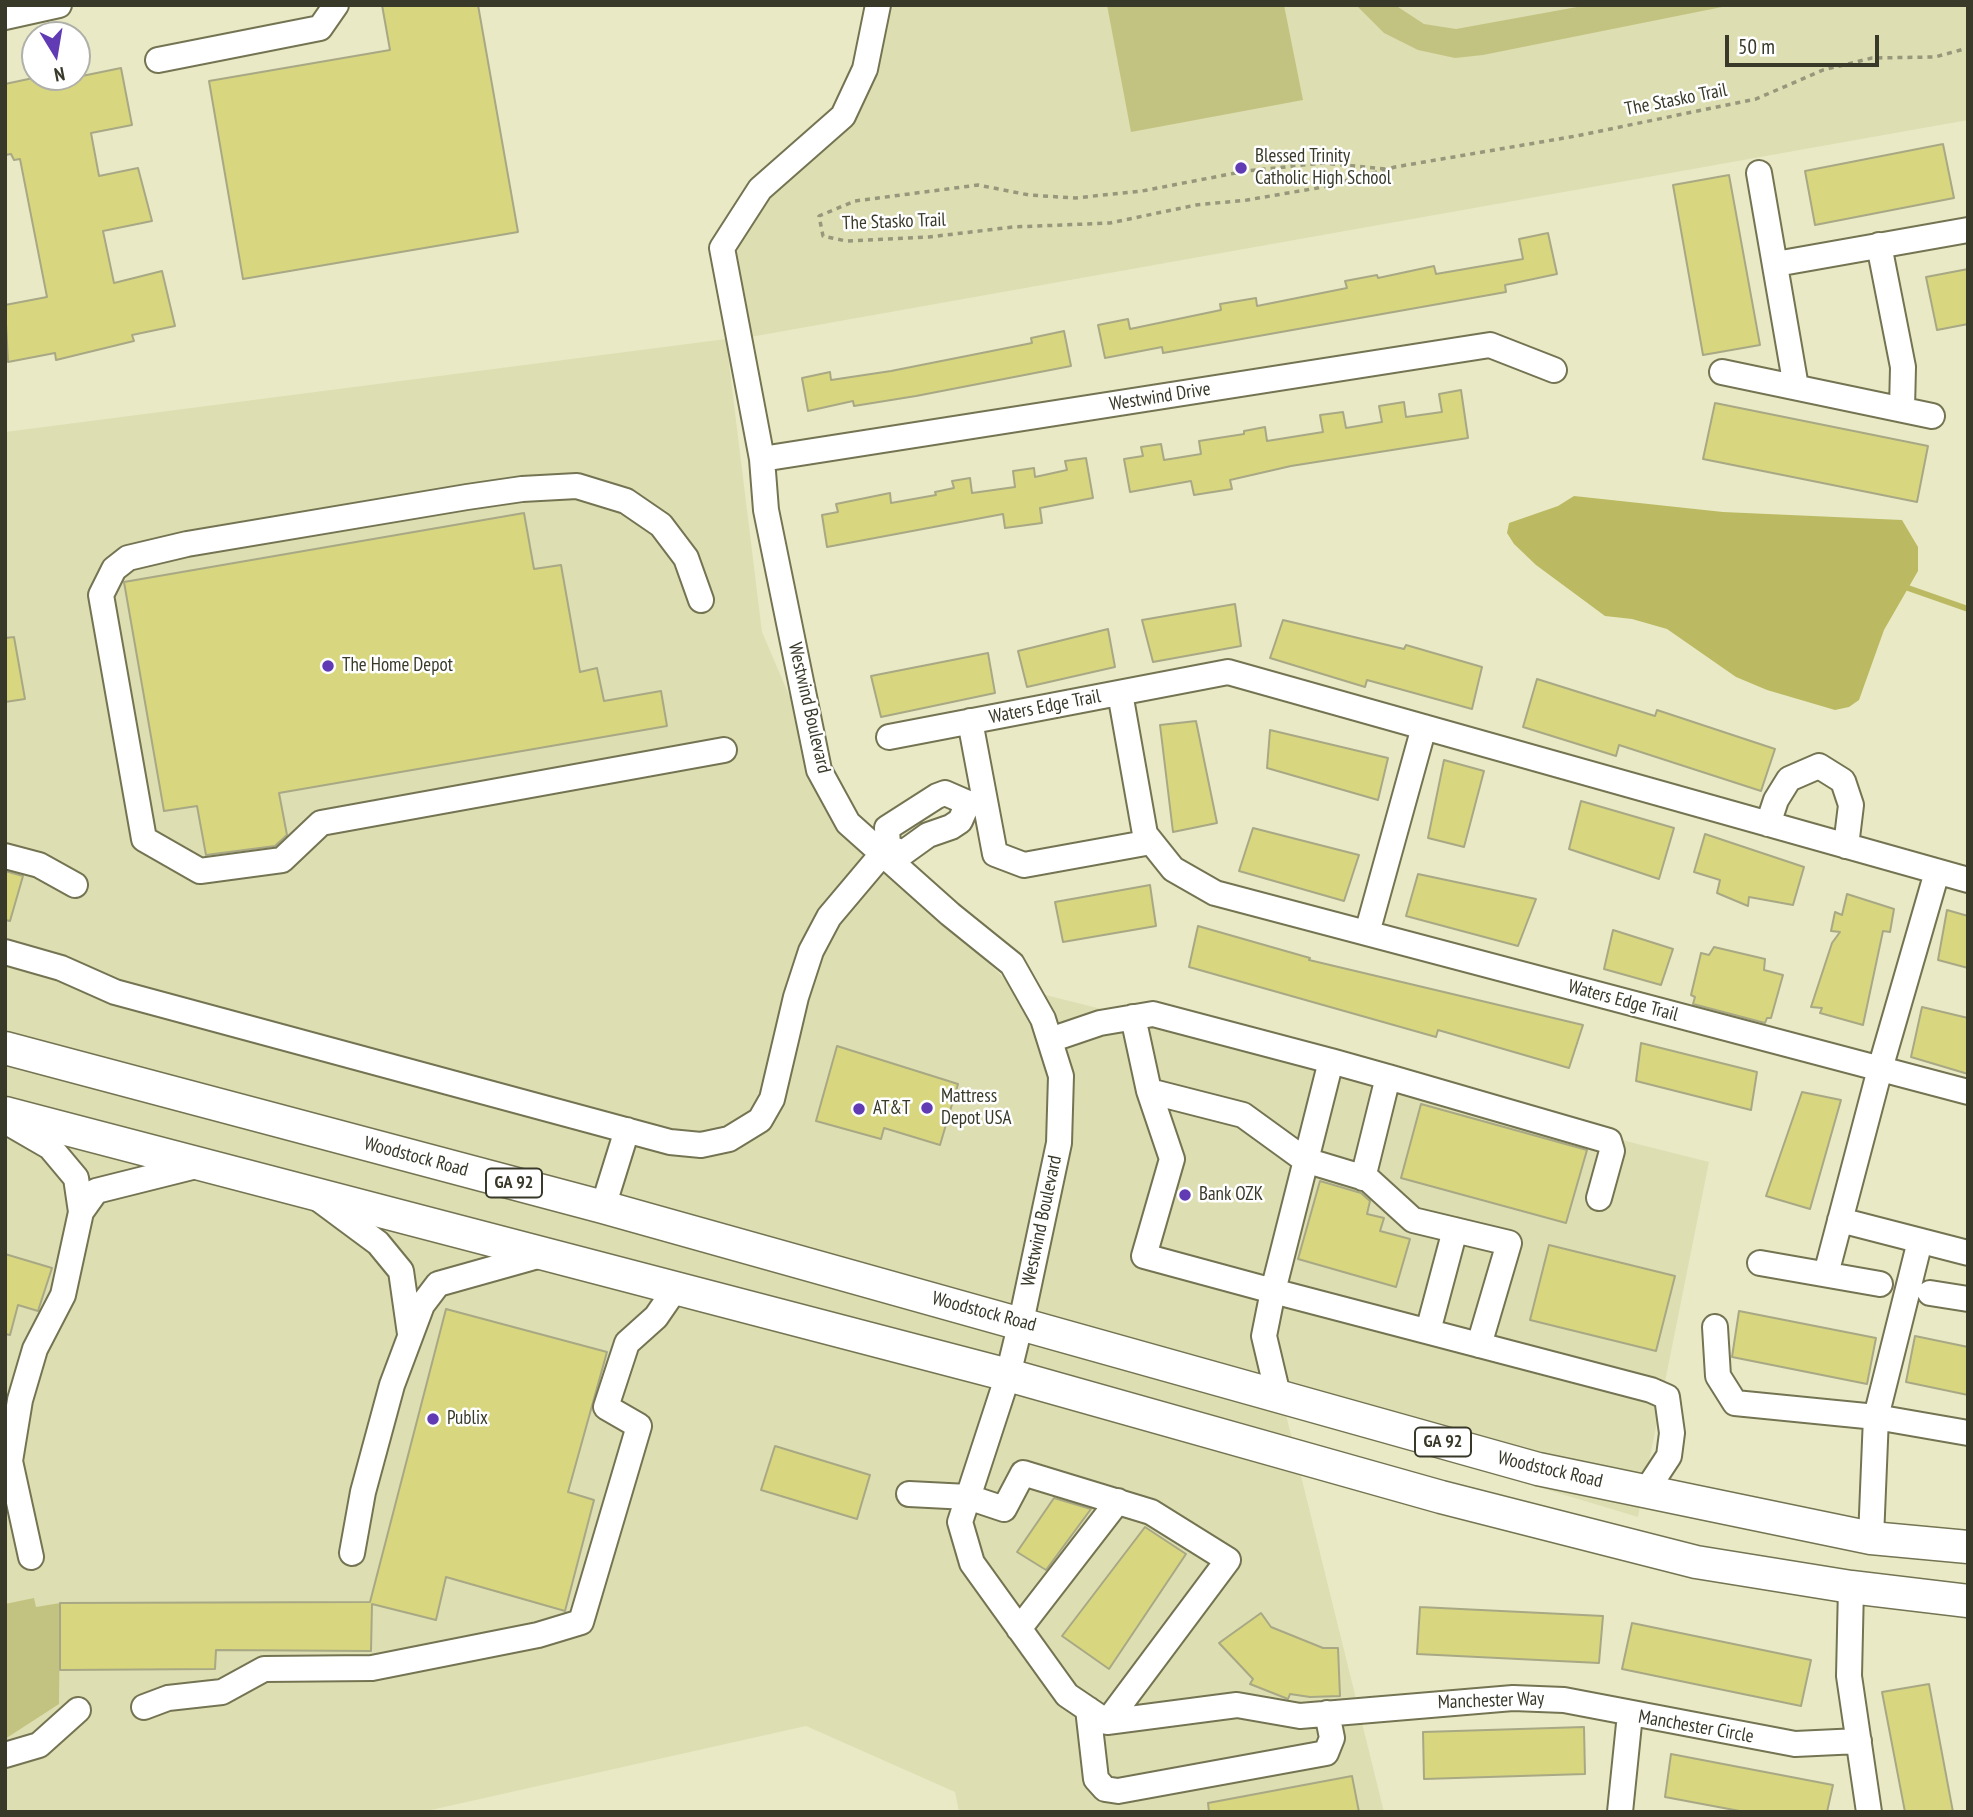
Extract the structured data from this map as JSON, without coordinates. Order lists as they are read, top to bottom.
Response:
{
  "streets": {
    "main road": ["Woodstock Road", "GA 92"],
    "street": [
      "Westwind Drive",
      "Waters Edge Trail",
      "Westwind Boulevard",
      "Manchester Way",
      "Manchester Circle"
    ],
    "path": ["The Stasko Trail"]
  },
  "crossings": [
    ["Westwind Drive", "Westwind Boulevard"],
    ["Westwind Boulevard", "Woodstock Road"],
    ["Westwind Boulevard", "Manchester Way"],
    ["Manchester Way", "Manchester Circle"]
  ],
  "places": [
    "Blessed Trinity Catholic High School",
    "The Home Depot",
    "Mattress Depot USA",
    "AT&T",
    "Bank OZK",
    "Publix"
  ],
  "scale_bar": "50 m",
  "north": "bottom"
}
